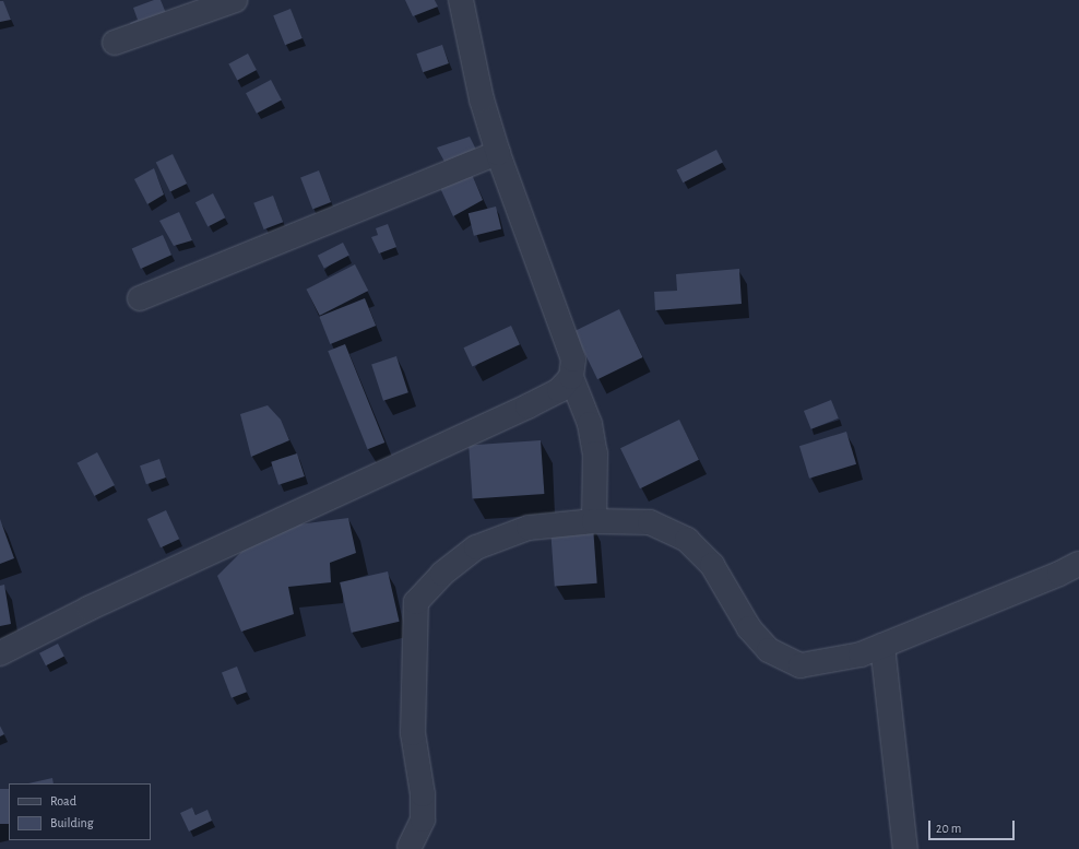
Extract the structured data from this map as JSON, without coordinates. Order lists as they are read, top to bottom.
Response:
{
  "legend": ["Road", "Building"],
  "scale_bar": "20 m"
}
